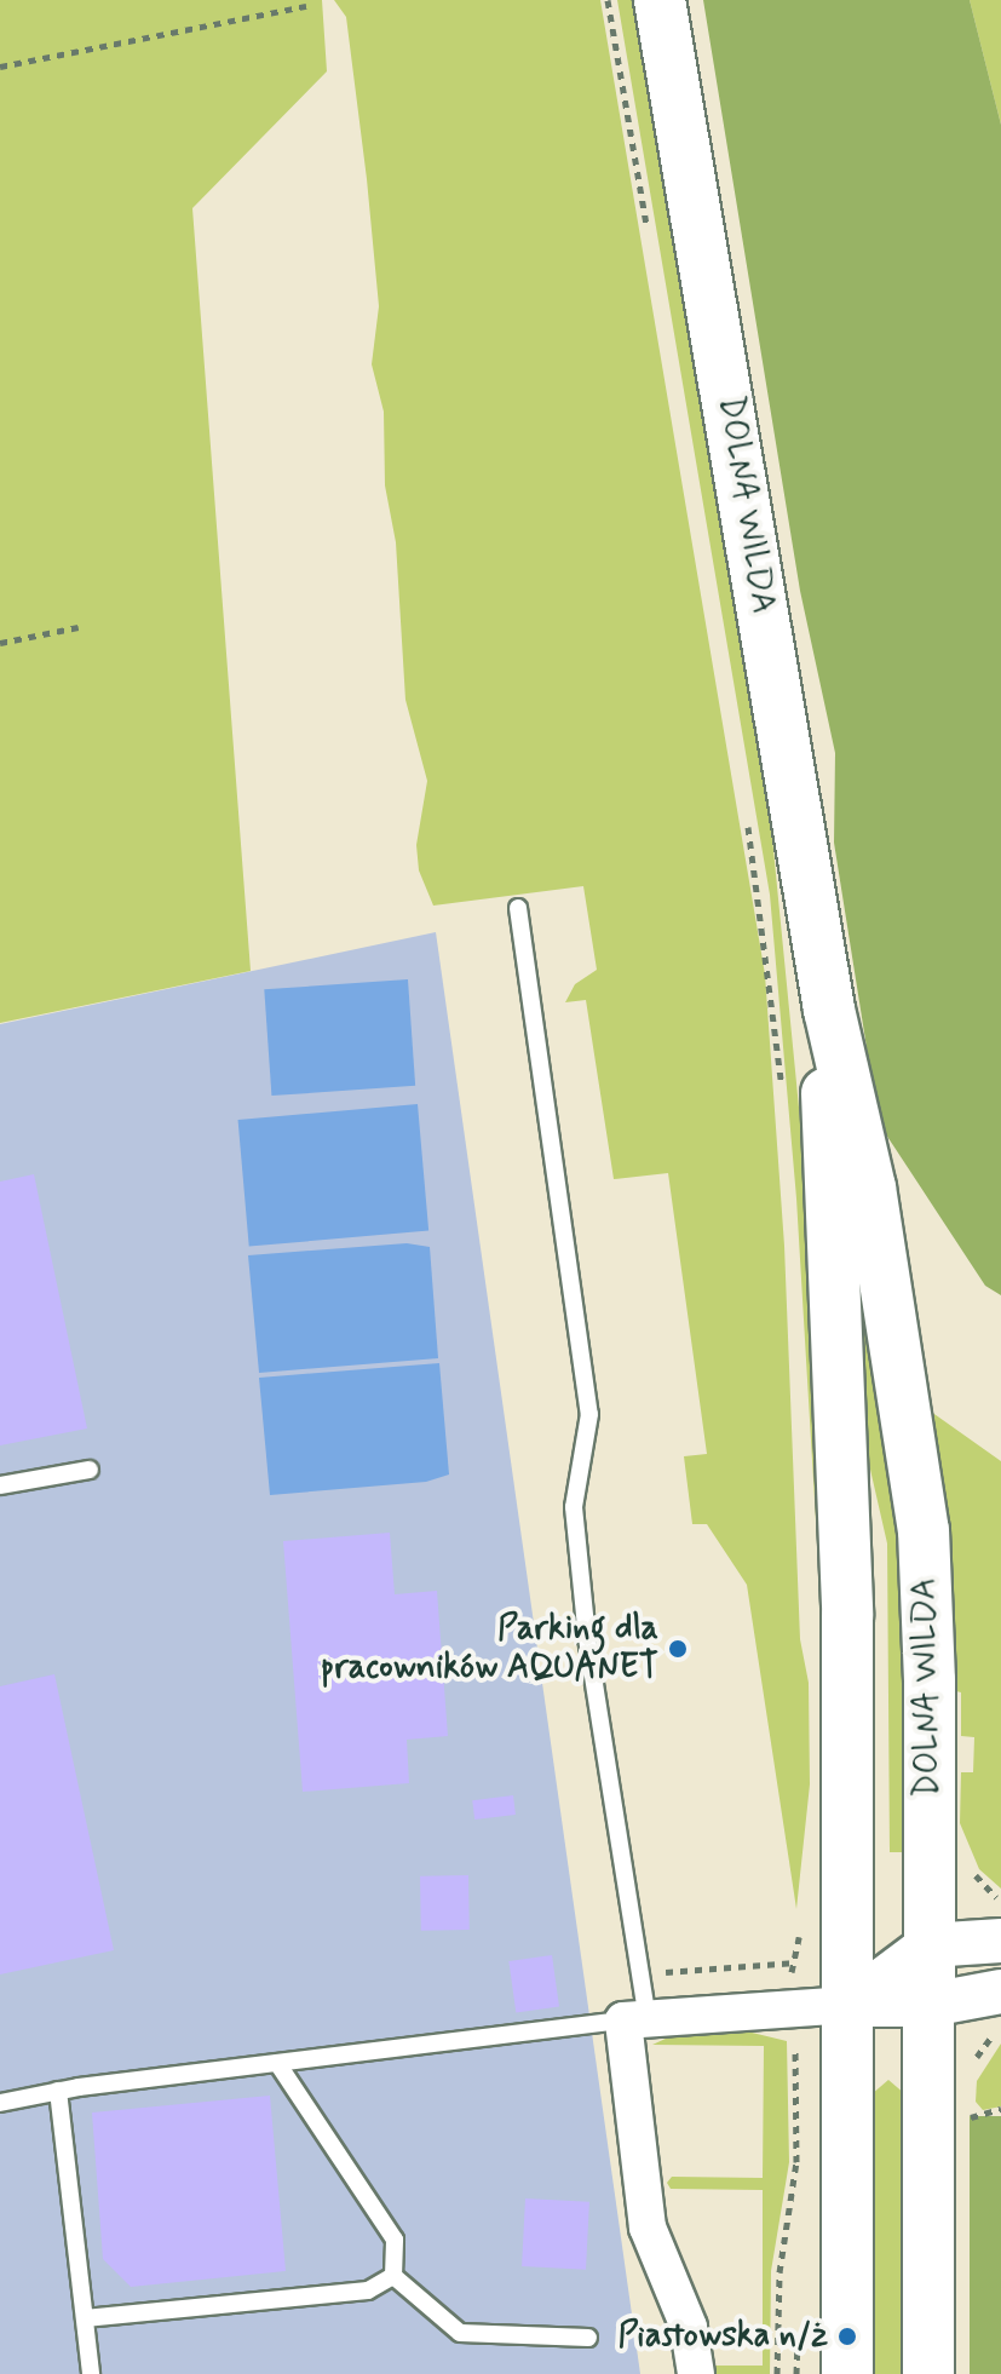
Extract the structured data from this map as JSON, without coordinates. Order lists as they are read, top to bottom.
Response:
{
  "streets": {
    "main road": ["DOLNA WILDA"]
  },
  "places": ["Parking dla pracowników AQUANET", "Piastowska n/ż"]
}
